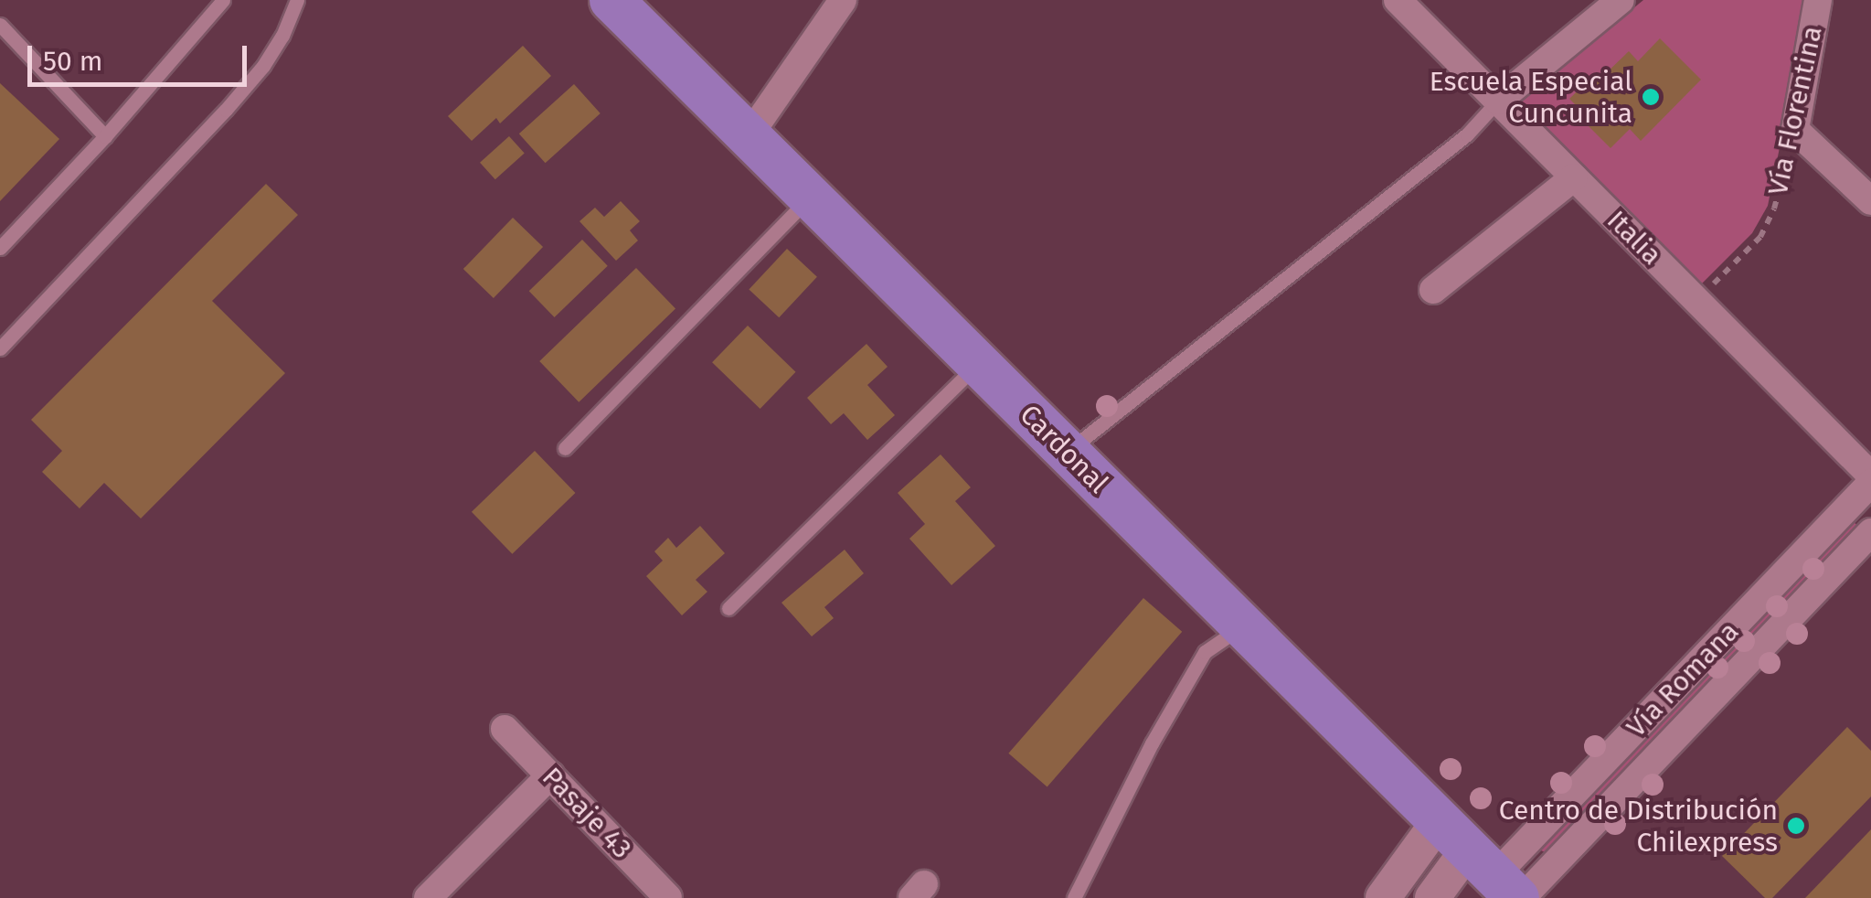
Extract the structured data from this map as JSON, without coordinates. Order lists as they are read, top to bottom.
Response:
{
  "streets": {
    "main road": ["Cardonal"],
    "street": [
      "Vía Florentina",
      "Italia",
      "Vía Romana",
      "Pasaje 43"
    ]
  },
  "crossings": [
    ["Vía Florentina", "Italia"],
    ["Cardonal", "Vía Romana"]
  ],
  "places": ["Escuela Especial Cuncunita", "Centro de Distribución Chilexpress"],
  "scale_bar": "50 m"
}
